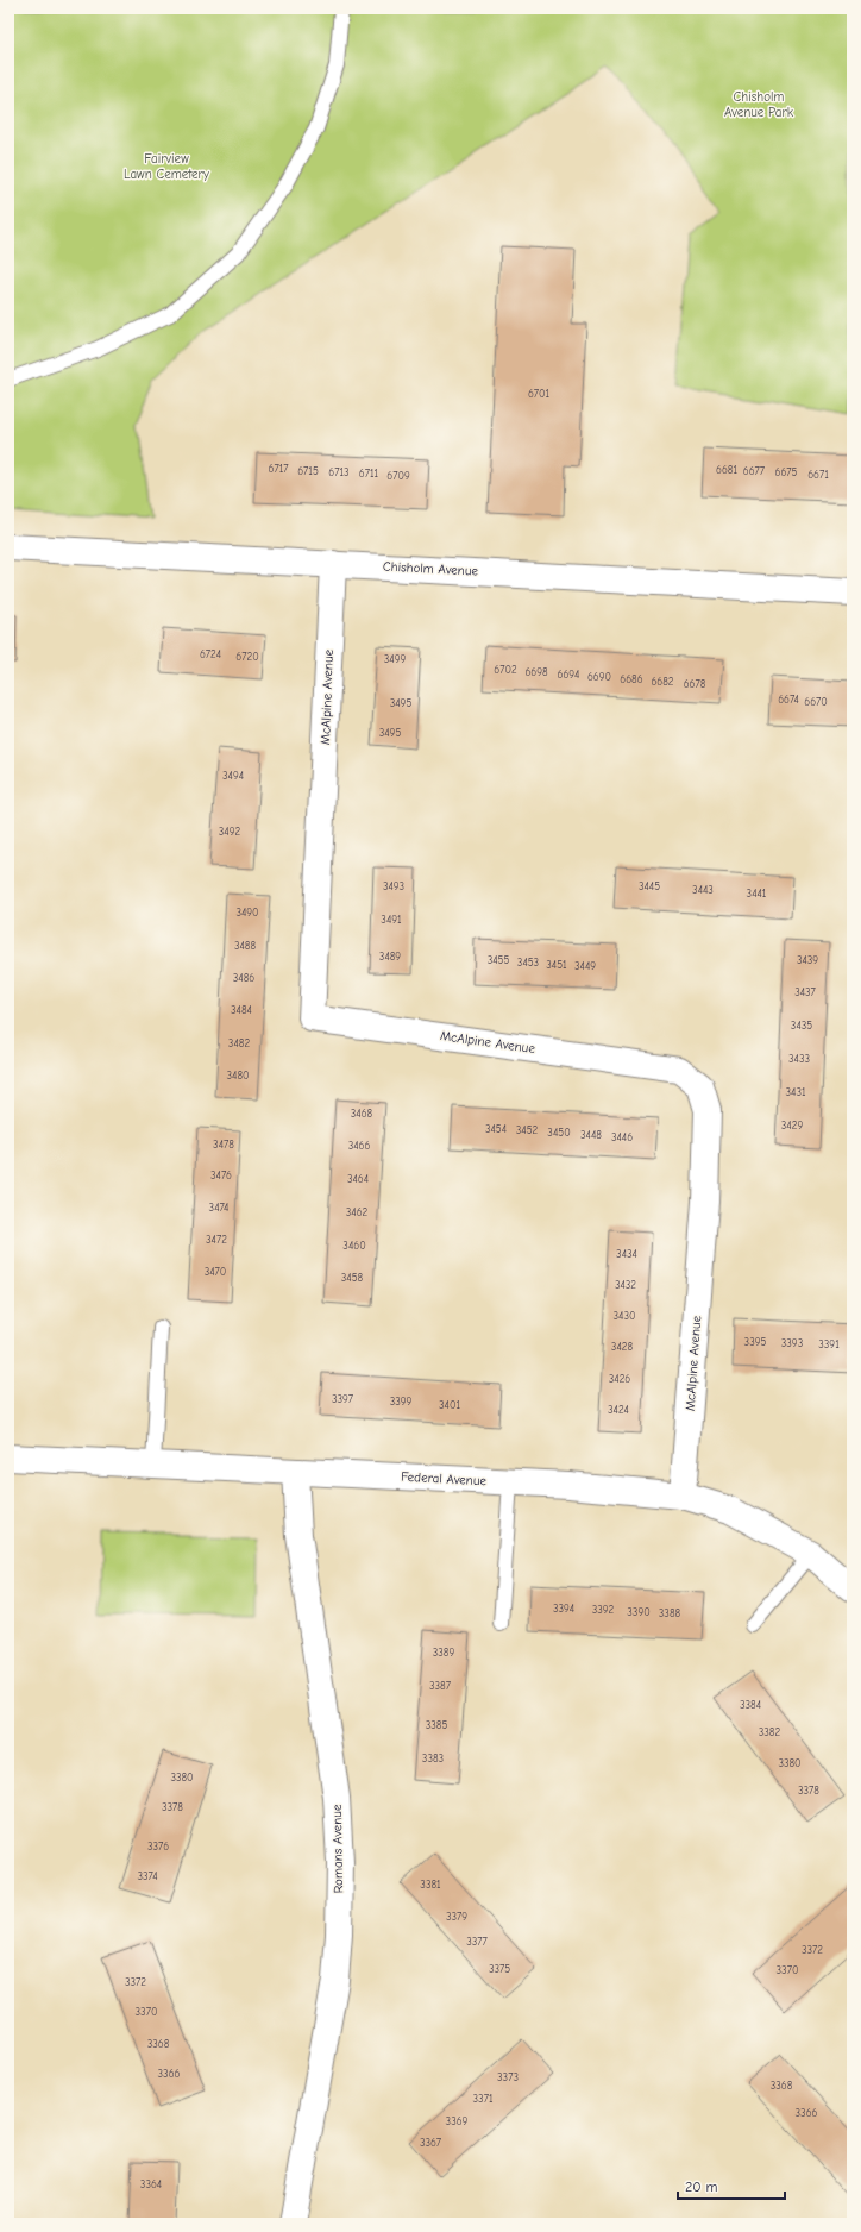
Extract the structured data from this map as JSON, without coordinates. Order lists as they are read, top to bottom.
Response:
{
  "streets": {
    "street": [
      "Chisholm Avenue",
      "McAlpine Avenue",
      "Federal Avenue",
      "Romans Avenue"
    ]
  },
  "crossings": [
    ["Chisholm Avenue", "McAlpine Avenue"],
    ["McAlpine Avenue", "Federal Avenue"],
    ["Federal Avenue", "Romans Avenue"]
  ],
  "parks": ["Chisholm Avenue Park", "Fairview Lawn Cemetery"],
  "house_numbers": [
    "6701",
    "6717",
    "6681",
    "6715",
    "6677",
    "6713",
    "6675",
    "6711",
    "6671",
    "6709",
    "6724",
    "6720",
    "3499",
    "6702",
    "6698",
    "6694",
    "6690",
    "6686",
    "6682",
    "6678",
    "6674",
    "6670",
    "3495",
    "3495",
    "3494",
    "3492",
    "3493",
    "3445",
    "3443",
    "3441",
    "3490",
    "3491",
    "3488",
    "3489",
    "3455",
    "3439",
    "3453",
    "3451",
    "3449",
    "3486",
    "3437",
    "3484",
    "3435",
    "3482",
    "3433",
    "3480",
    "3431",
    "3468",
    "3429",
    "3454",
    "3452",
    "3450",
    "3448",
    "3446",
    "3478",
    "3466",
    "3476",
    "3464",
    "3474",
    "3462",
    "3472",
    "3460",
    "3434",
    "3470",
    "3458",
    "3432",
    "3430",
    "3395",
    "3393",
    "3391",
    "3428",
    "3426",
    "3397",
    "3399",
    "3401",
    "3424",
    "3394",
    "3392",
    "3390",
    "3388",
    "3389",
    "3387",
    "3384",
    "3385",
    "3382",
    "3383",
    "3380",
    "3380",
    "3378",
    "3378",
    "3376",
    "3374",
    "3381",
    "3379",
    "3377",
    "3372",
    "3375",
    "3370",
    "3372",
    "3370",
    "3368",
    "3366",
    "3373",
    "3368",
    "3371",
    "3366",
    "3369",
    "3367",
    "3364"
  ],
  "scale_bar": "20 m"
}
